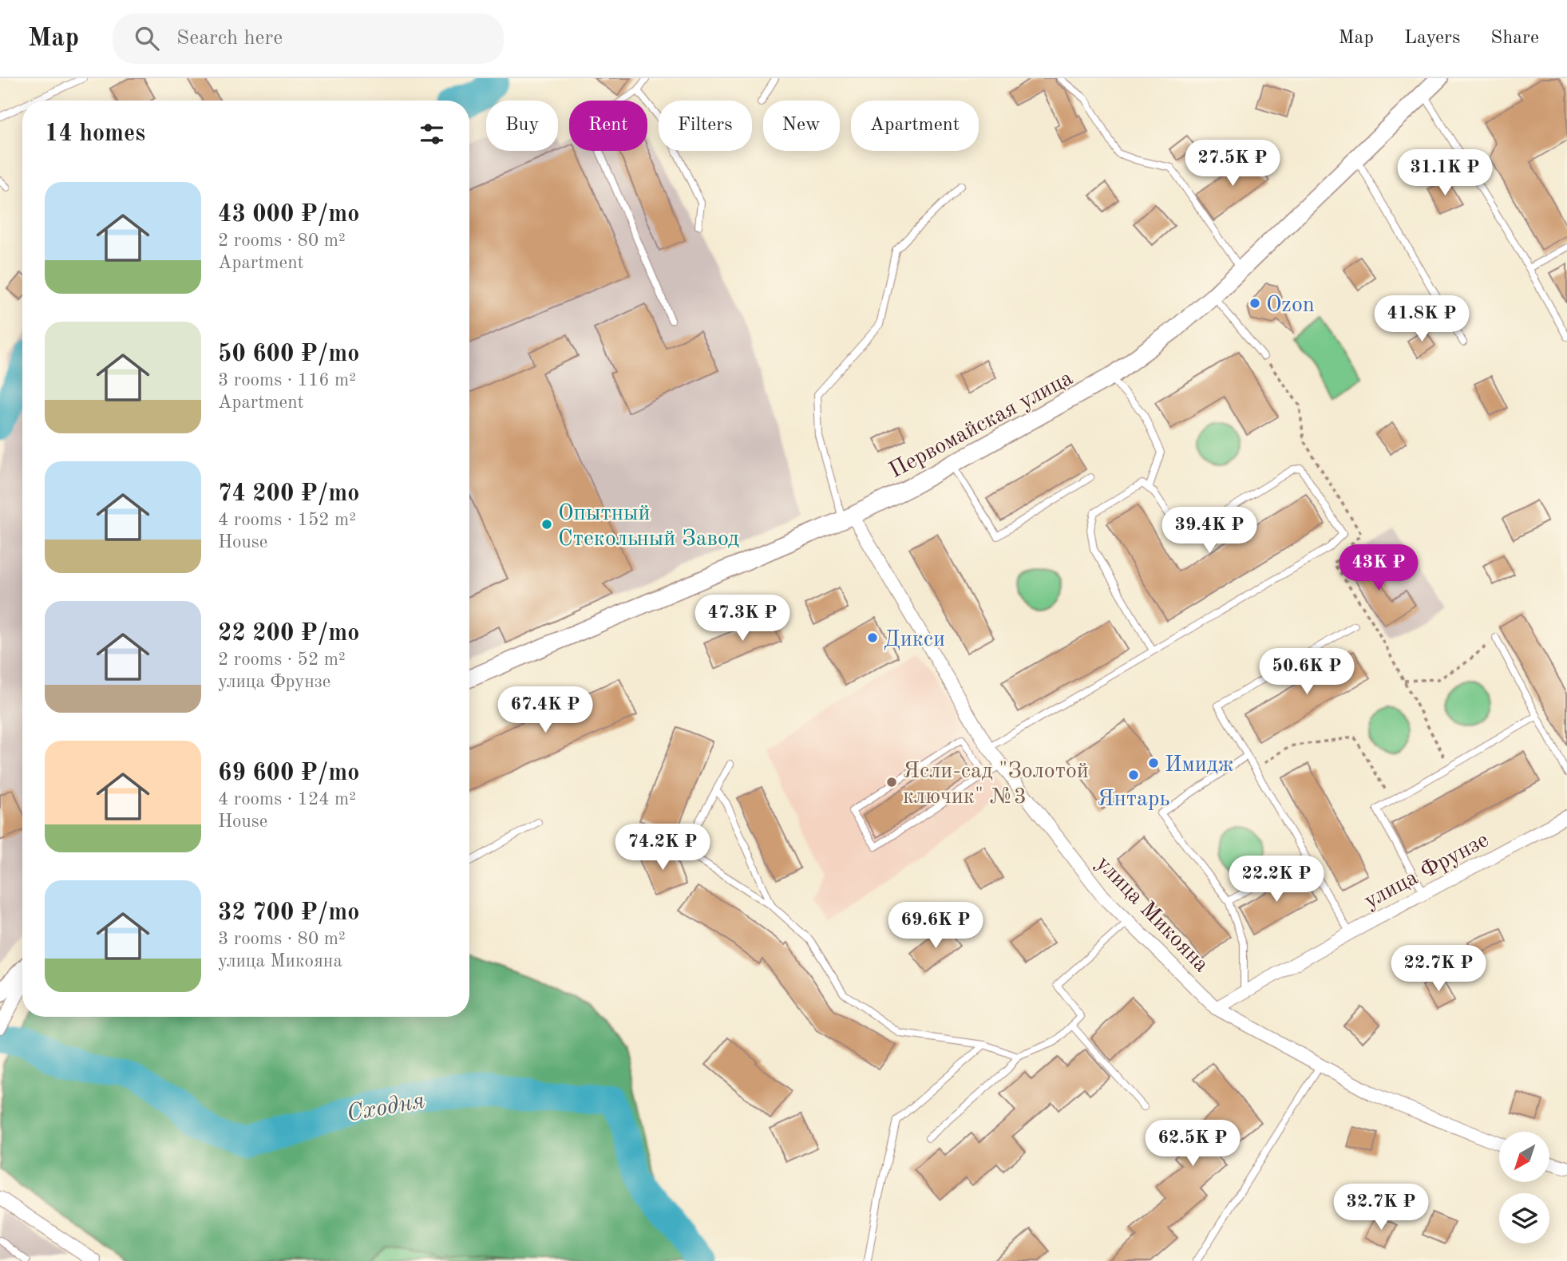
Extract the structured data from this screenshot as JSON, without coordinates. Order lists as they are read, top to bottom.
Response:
{
  "streets": {
    "main road": ["Первомайская улица"],
    "street": ["улица Фрунзе", "улица Микояна"]
  },
  "crossings": [
    ["Первомайская улица", "улица Микояна"],
    ["улица Фрунзе", "улица Микояна"]
  ],
  "water": ["Сходня"],
  "places": [
    "Ozon",
    "Опытный Стекольный Завод",
    "Дикси",
    "Имидж",
    "Янтарь",
    "Ясли-сад \"Золотой ключик\" №3"
  ],
  "north": "bottom left",
  "page": {
    "header": "Map",
    "search": "Search here",
    "nav": ["Map", "Layers", "Share"],
    "chip": [
      "Buy",
      "Rent",
      "Filters",
      "New",
      "Apartment"
    ],
    "heading": "14 homes",
    "price": [
      "27.5K ₽",
      "31.1K ₽",
      "41.8K ₽",
      "39.4K ₽",
      "43K ₽",
      "47.3K ₽",
      "50.6K ₽",
      "67.4K ₽",
      "74.2K ₽",
      "22.2K ₽",
      "69.6K ₽",
      "22.7K ₽",
      "62.5K ₽",
      "32.7K ₽"
    ],
    "list": [
      {
        "name": "43 000 ₽/mo",
        "note": "2 rooms · 80 m² · Apartment"
      },
      {
        "name": "50 600 ₽/mo",
        "note": "3 rooms · 116 m² · Apartment"
      },
      {
        "name": "74 200 ₽/mo",
        "note": "4 rooms · 152 m² · House"
      },
      {
        "name": "22 200 ₽/mo",
        "note": "2 rooms · 52 m² · улица Фрунзе"
      },
      {
        "name": "69 600 ₽/mo",
        "note": "4 rooms · 124 m² · House"
      },
      {
        "name": "32 700 ₽/mo",
        "note": "3 rooms · 80 m² · улица Микояна"
      }
    ]
  }
}
